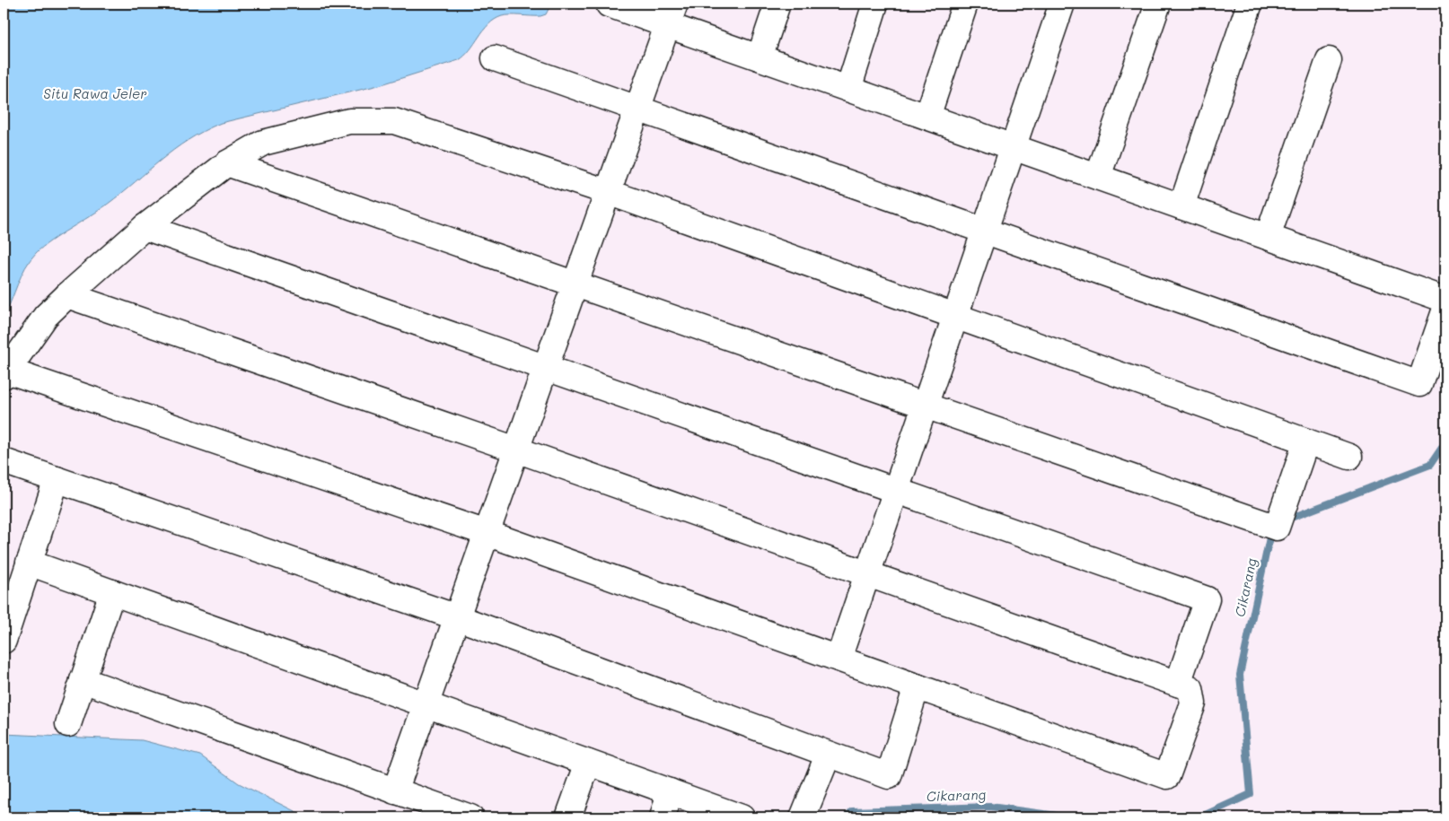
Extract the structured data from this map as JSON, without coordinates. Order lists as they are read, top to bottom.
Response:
{
  "water": ["Situ Rawa Jeler", "Cikarang"]
}
